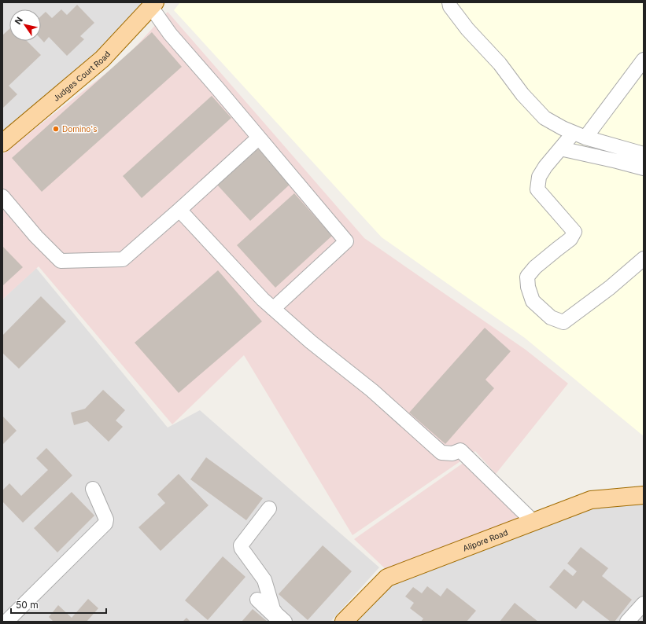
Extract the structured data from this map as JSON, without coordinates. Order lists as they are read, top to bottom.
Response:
{
  "streets": {
    "main road": ["Judges Court Road", "Alipore Road"]
  },
  "places": ["Domino's"],
  "scale_bar": "50 m",
  "north": "top left"
}
